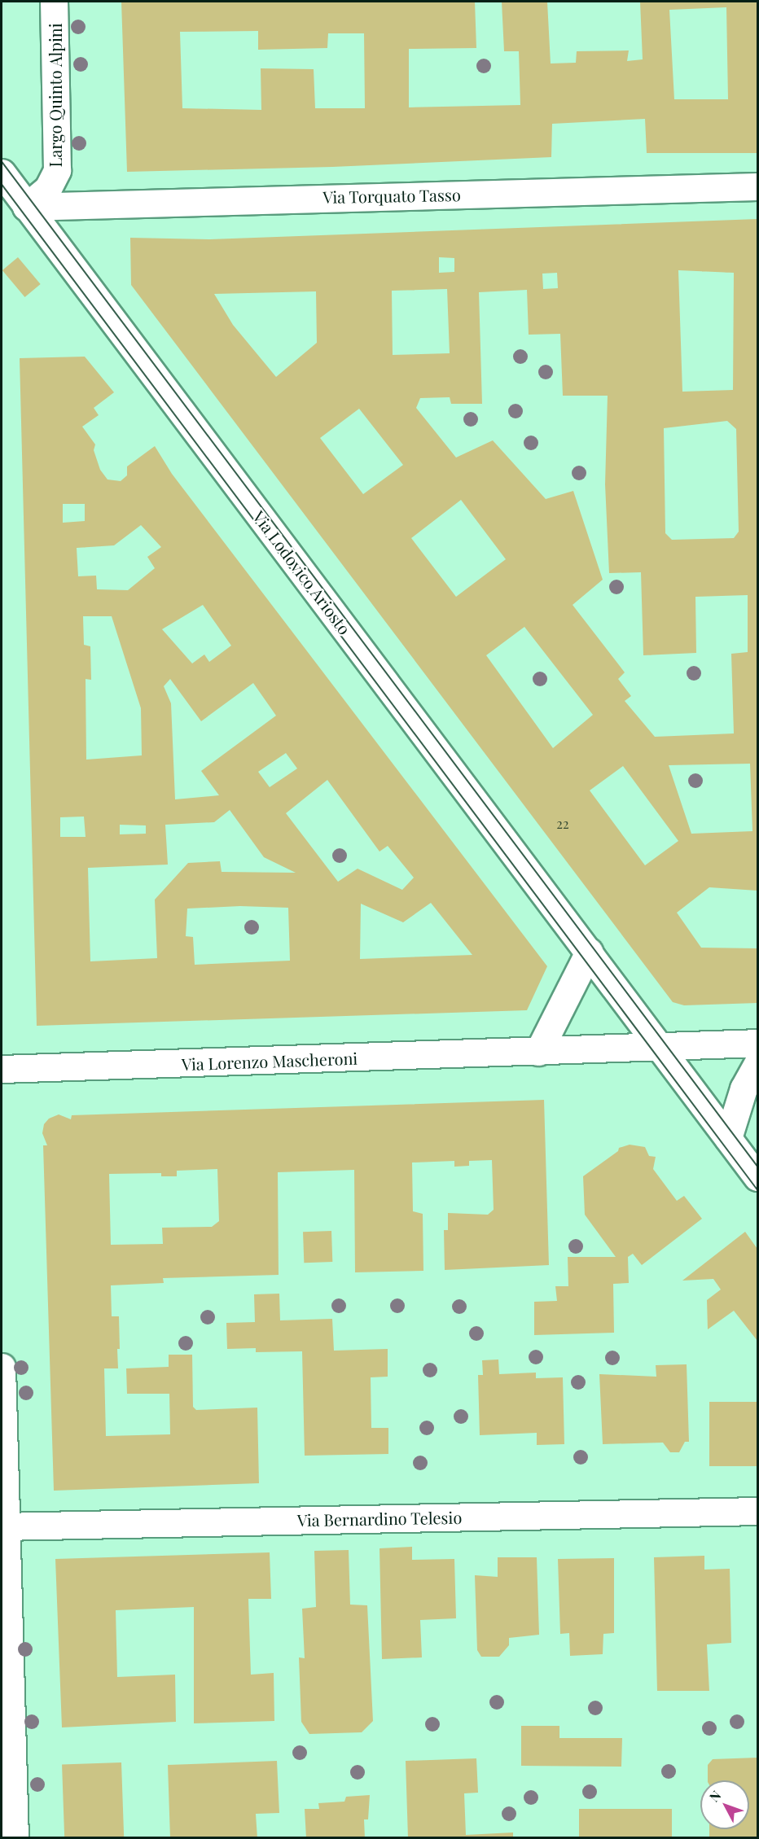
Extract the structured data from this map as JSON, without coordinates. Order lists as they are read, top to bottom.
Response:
{
  "streets": {
    "street": [
      "Largo Quinto Alpini",
      "Via Torquato Tasso",
      "Via Lodovico Ariosto",
      "Via Lorenzo Mascheroni",
      "Via Bernardino Telesio"
    ]
  },
  "crossings": [
    ["Largo Quinto Alpini", "Via Torquato Tasso"],
    ["Largo Quinto Alpini", "Via Lodovico Ariosto"],
    ["Via Torquato Tasso", "Via Lodovico Ariosto"],
    ["Via Lodovico Ariosto", "Via Lorenzo Mascheroni"]
  ],
  "house_numbers": ["22"],
  "north": "top left"
}
